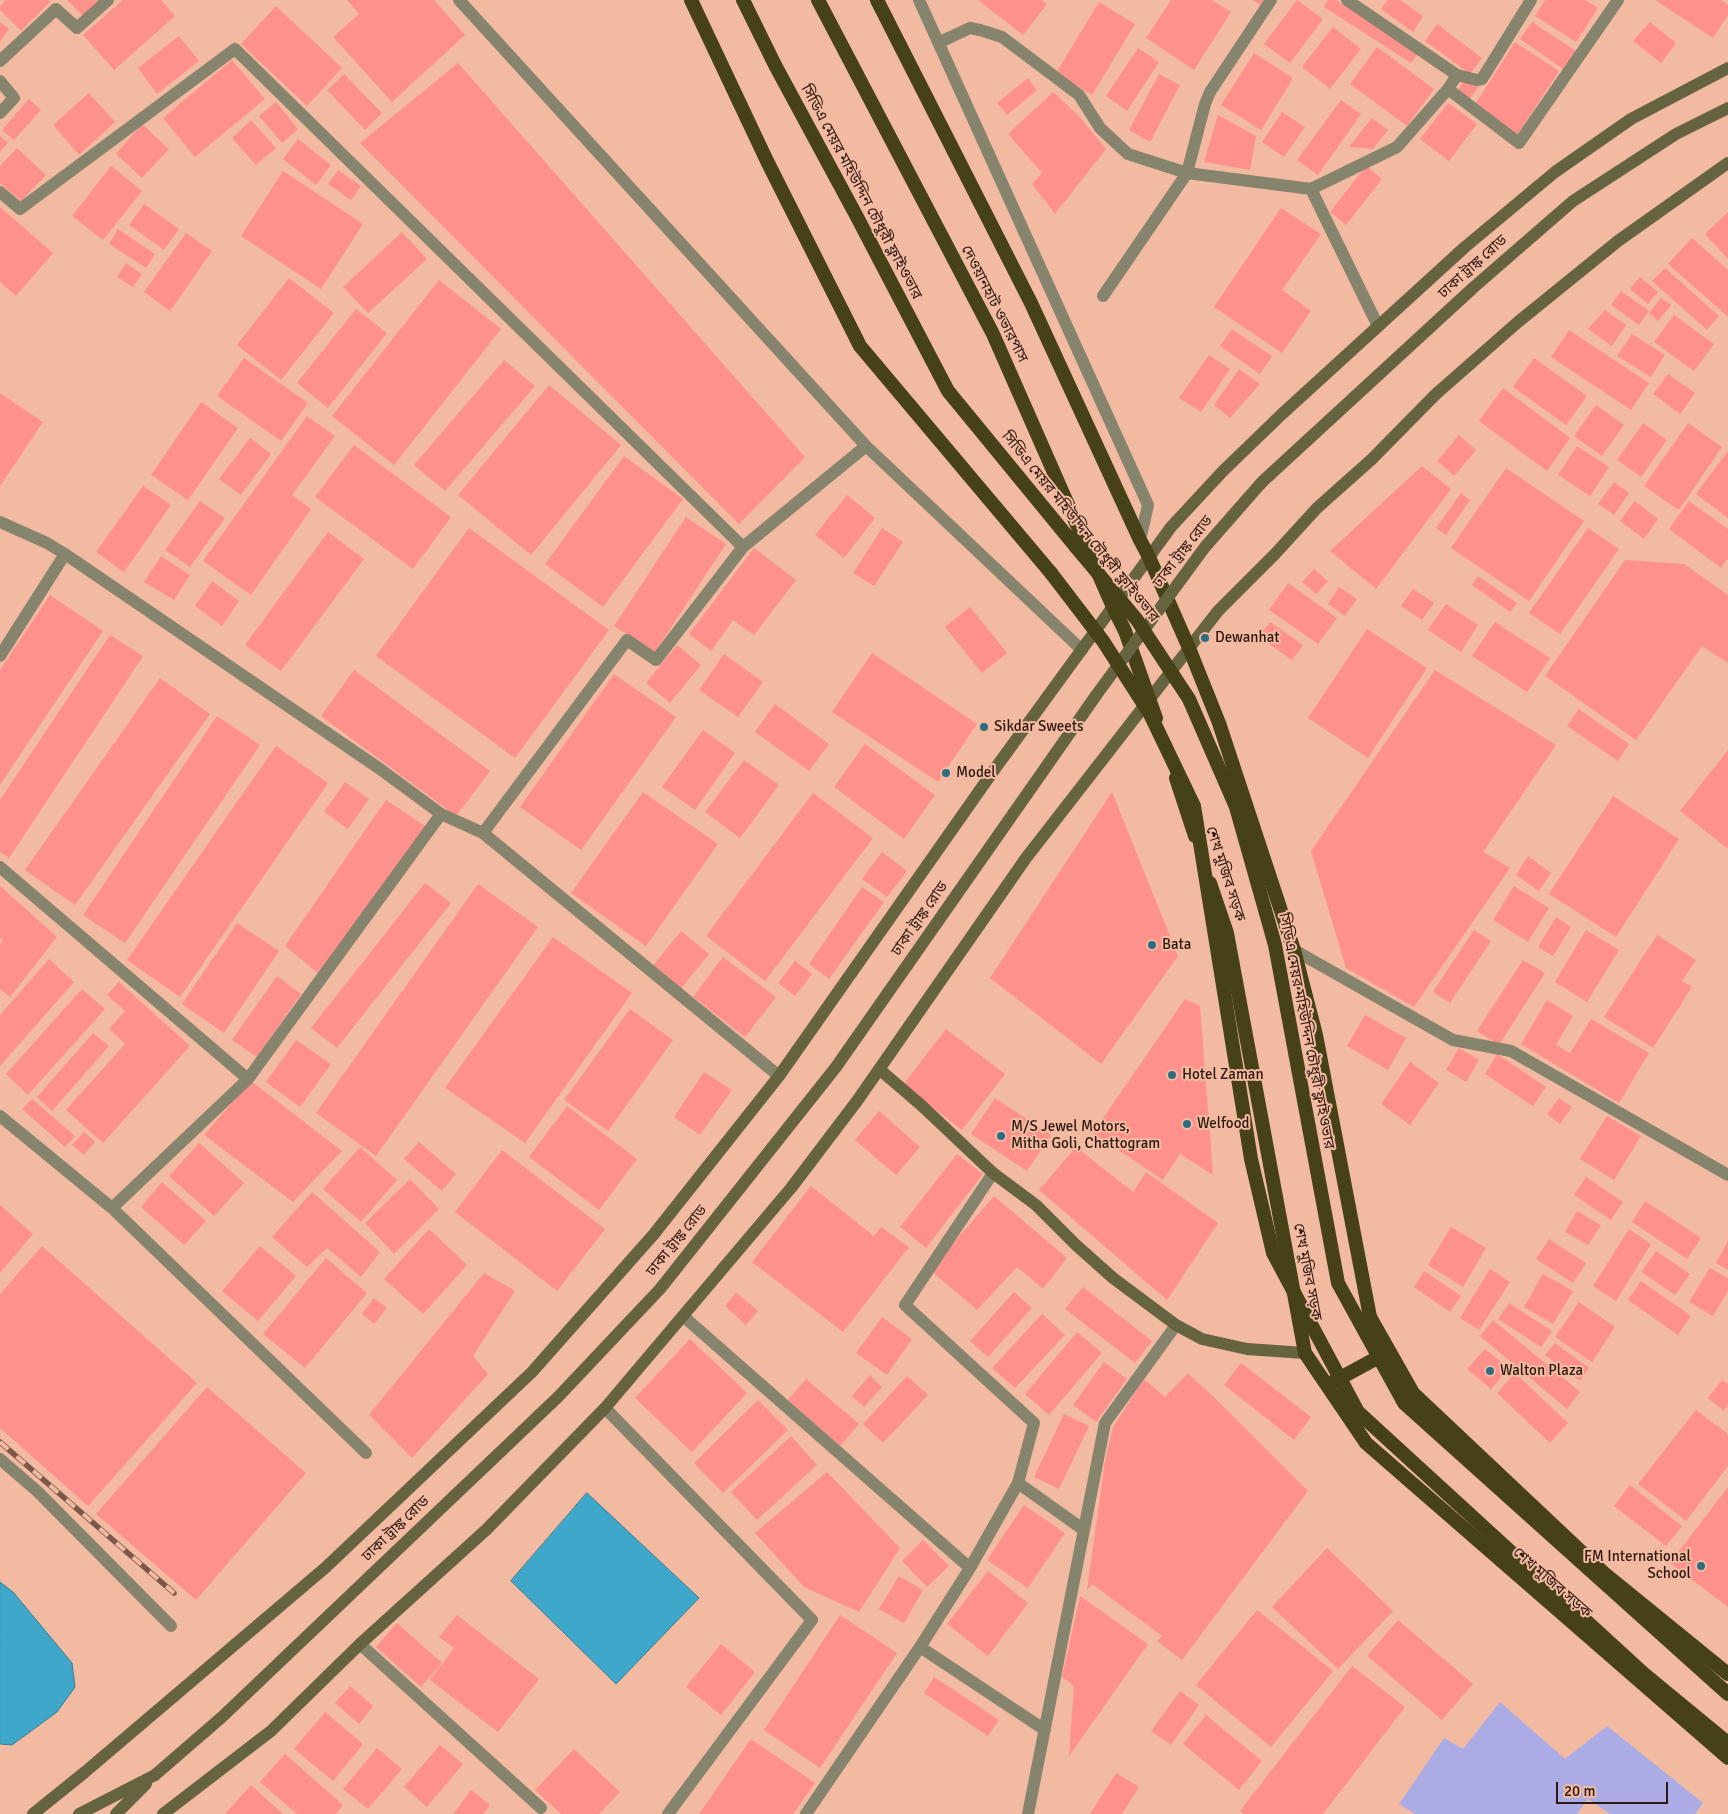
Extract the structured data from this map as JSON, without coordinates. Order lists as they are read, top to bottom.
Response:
{
  "streets": {
    "highway": ["সিডিএ মেয়র মহিউদ্দিন চৌধুরী ফ্লাইওভার", "দেওয়ানহাট ওভারপাস", "শেখ মুজিব সড়ক"],
    "main road": ["ঢাকা ট্রাঙ্ক রোড"]
  },
  "crossings": [
    ["দেওয়ানহাট ওভারপাস", "শেখ মুজিব সড়ক"]
  ],
  "places": [
    "Dewanhat",
    "Sikdar Sweets",
    "Model",
    "Bata",
    "Hotel Zaman",
    "Welfood",
    "M/S Jewel Motors, Mitha Goli, Chattogram",
    "Walton Plaza",
    "FM International School"
  ],
  "scale_bar": "20 m"
}
